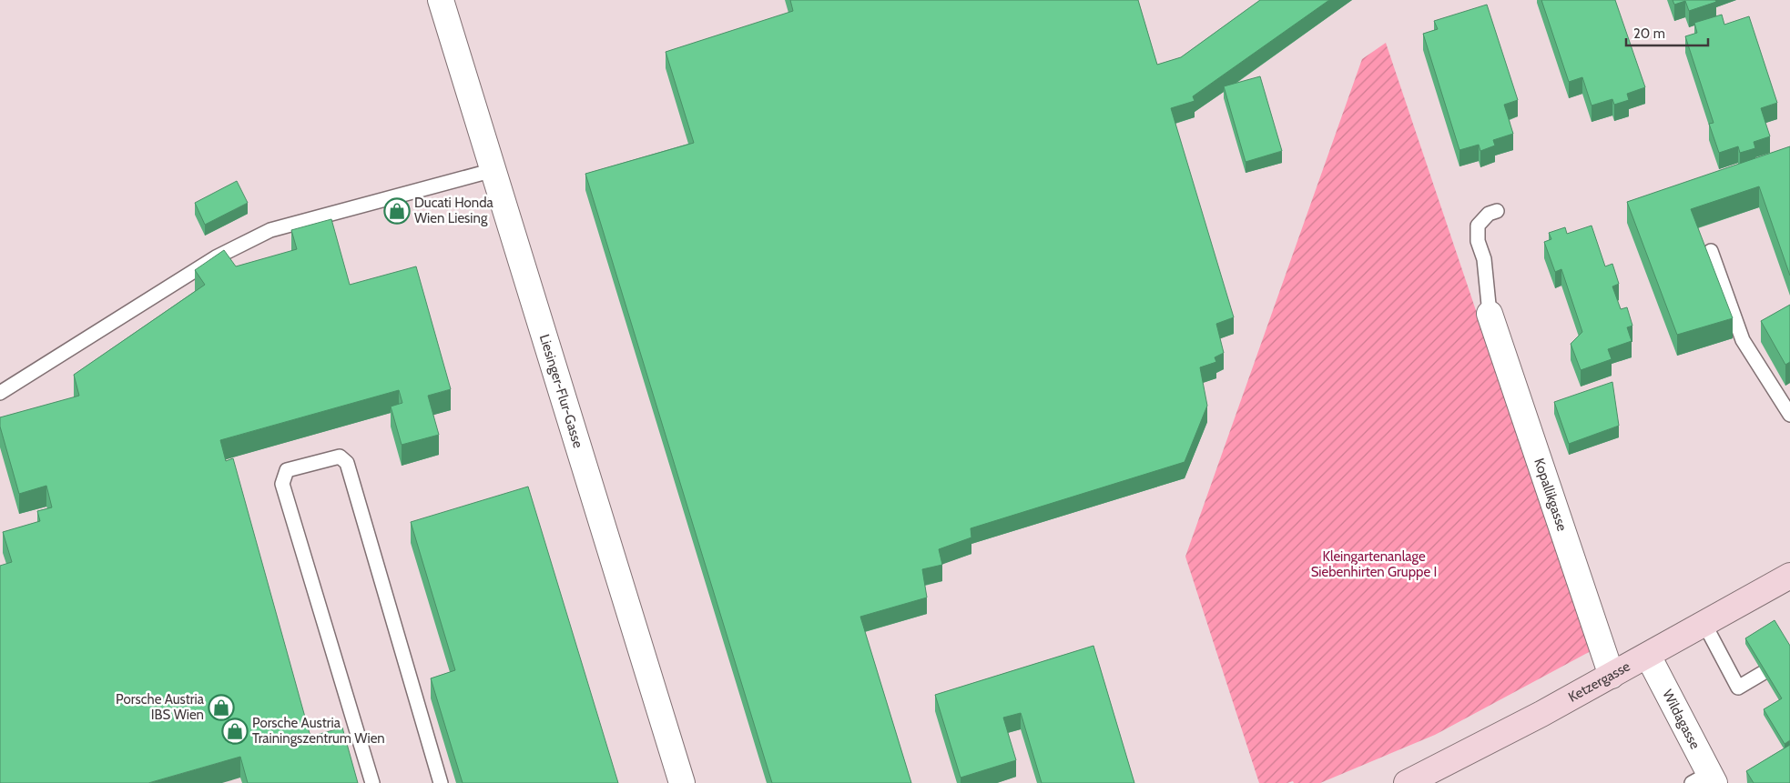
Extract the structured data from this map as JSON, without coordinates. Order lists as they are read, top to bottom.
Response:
{
  "streets": {
    "main road": ["Ketzergasse"],
    "street": ["Liesinger-Flur-Gasse", "Kopallikgasse", "Wildagasse"]
  },
  "crossings": [
    ["Kopallikgasse", "Ketzergasse"],
    ["Ketzergasse", "Wildagasse"]
  ],
  "parks": ["Kleingartenanlage Siebenhirten Gruppe I"],
  "places": {
    "shop": ["Ducati Honda Wien Liesing", "Porsche Austria IBS Wien", "Porsche Austria Trainingszentrum Wien"]
  },
  "scale_bar": "20 m"
}
